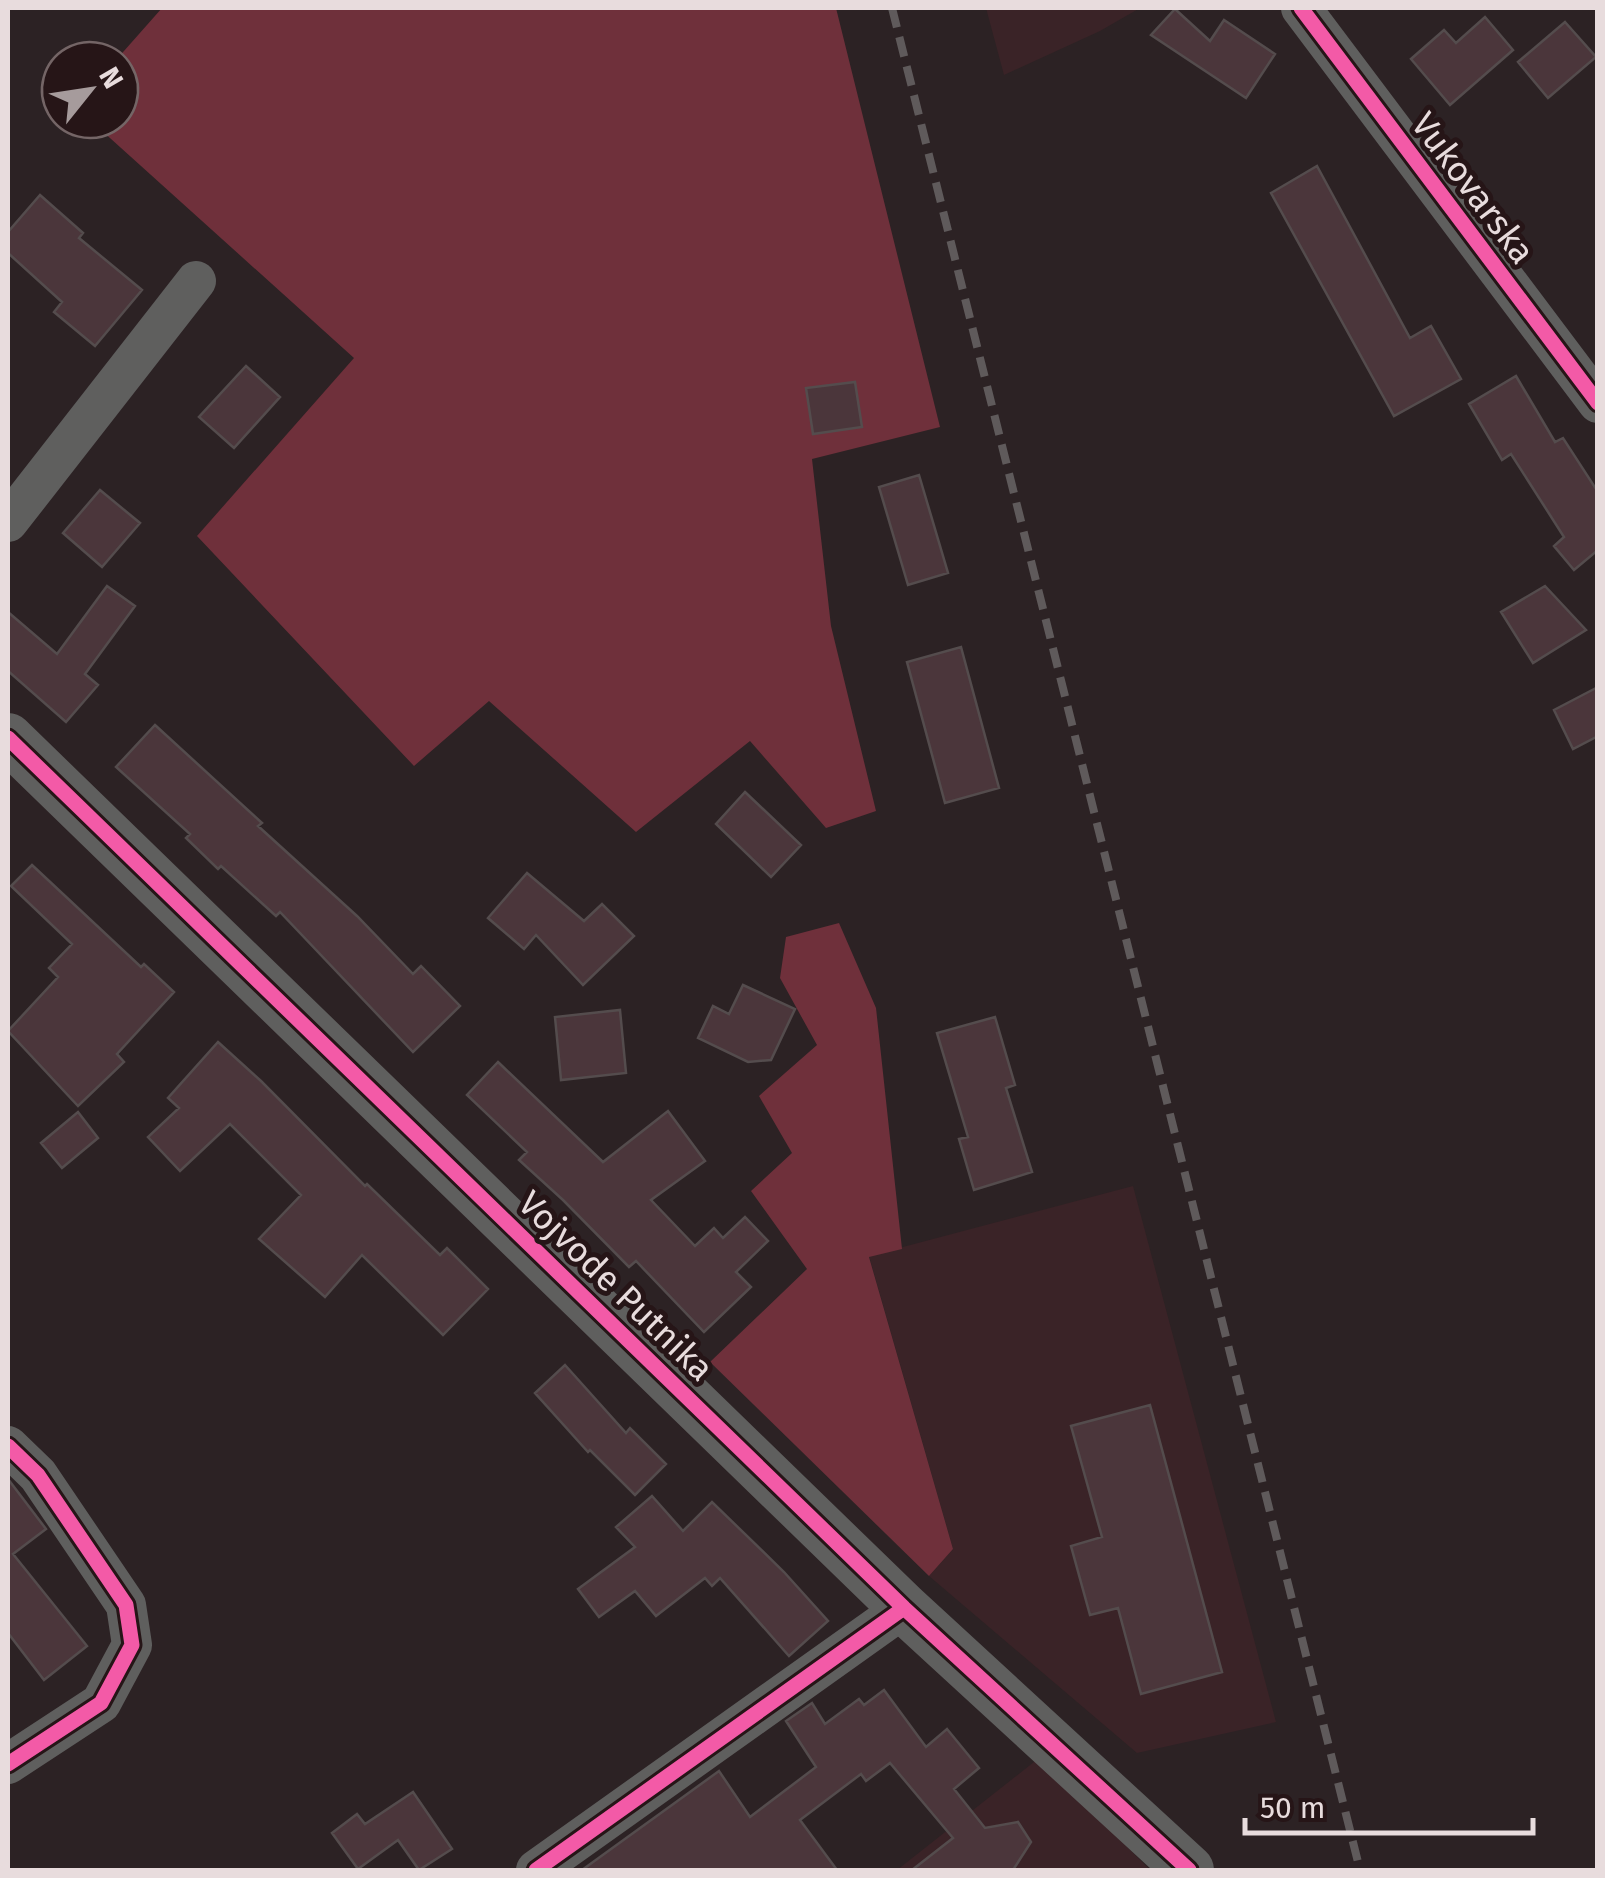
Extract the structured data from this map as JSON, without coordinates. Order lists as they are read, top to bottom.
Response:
{
  "streets": {
    "street": ["Vukovarska", "Vojvode Putnika"]
  },
  "scale_bar": "50 m",
  "north": "top right"
}
